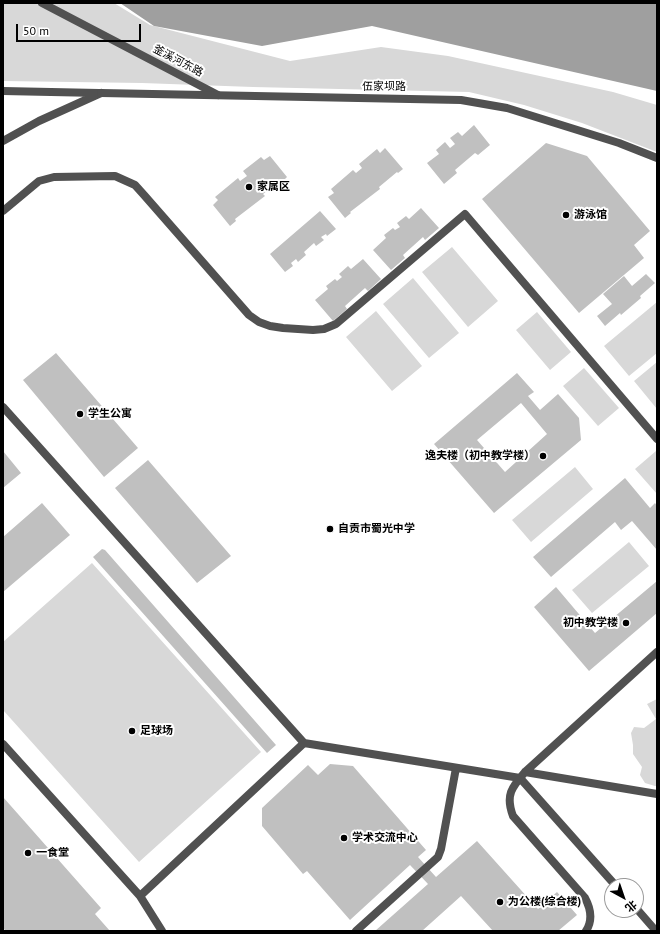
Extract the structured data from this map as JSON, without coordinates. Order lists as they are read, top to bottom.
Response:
{
  "streets": {
    "street": ["釜溪河东路", "伍家坝路"]
  },
  "crossings": [
    ["釜溪河东路", "伍家坝路"]
  ],
  "places": [
    "家属区",
    "游泳馆",
    "学生公寓",
    "逸夫楼（初中教学楼）",
    "自贡市蜀光中学",
    "初中教学楼",
    "足球场",
    "学术交流中心",
    "一食堂",
    "为公楼(综合楼)"
  ],
  "scale_bar": "50 m",
  "north": "bottom right"
}
